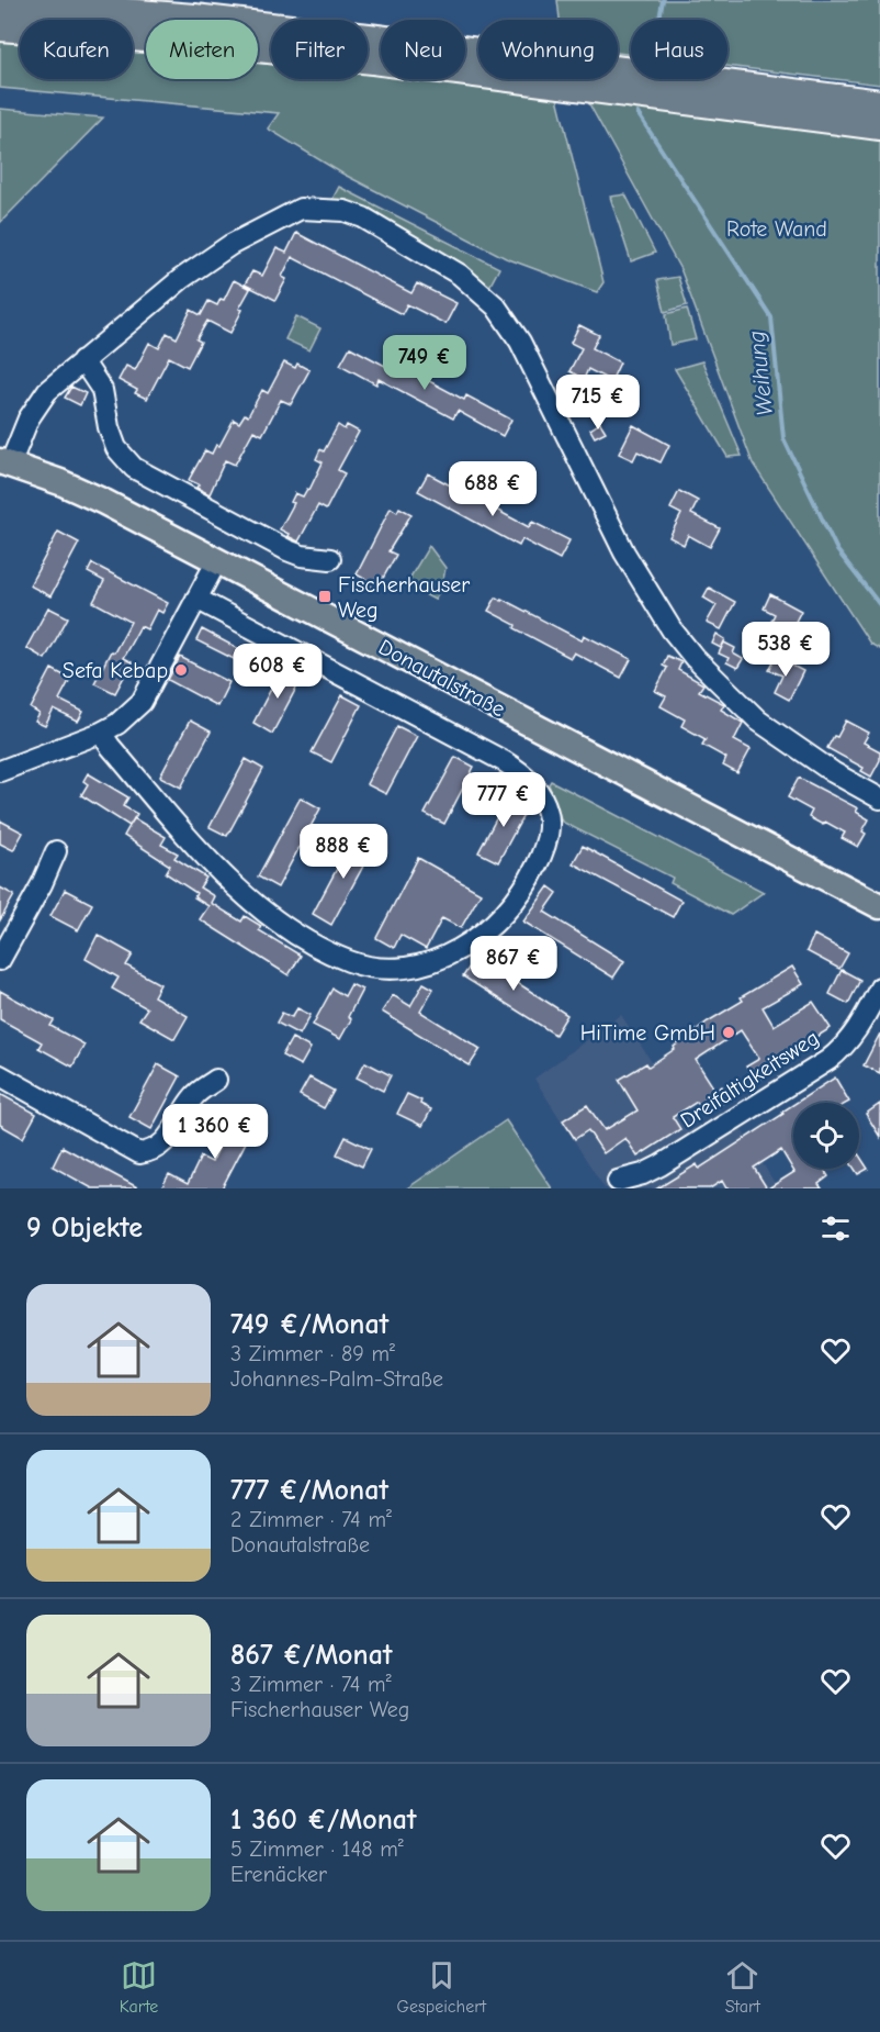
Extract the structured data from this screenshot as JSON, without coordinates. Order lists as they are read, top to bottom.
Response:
{
  "streets": {
    "main road": ["Donautalstraße"],
    "street": ["Dreifaltigkeitsweg"]
  },
  "water": ["Weihung"],
  "parks": ["Rote Wand"],
  "places": {
    "transit": ["Fischerhauser Weg"],
    "other": ["Sefa Kebap", "HiTime GmbH"]
  },
  "page": {
    "chip": [
      "Kaufen",
      "Mieten",
      "Filter",
      "Neu",
      "Wohnung",
      "Haus"
    ],
    "price": [
      "749 €",
      "715 €",
      "688 €",
      "538 €",
      "608 €",
      "777 €",
      "888 €",
      "867 €",
      "1 360 €"
    ],
    "heading": "9 Objekte",
    "list": [
      {
        "name": "749 €/Monat",
        "note": "3 Zimmer · 89 m² · Johannes-Palm-Straße"
      },
      {
        "name": "777 €/Monat",
        "note": "2 Zimmer · 74 m² · Donautalstraße"
      },
      {
        "name": "867 €/Monat",
        "note": "3 Zimmer · 74 m² · Fischerhauser Weg"
      },
      {
        "name": "1 360 €/Monat",
        "note": "5 Zimmer · 148 m² · Erenäcker"
      }
    ],
    "tabs": ["Karte", "Gespeichert", "Start"]
  }
}
